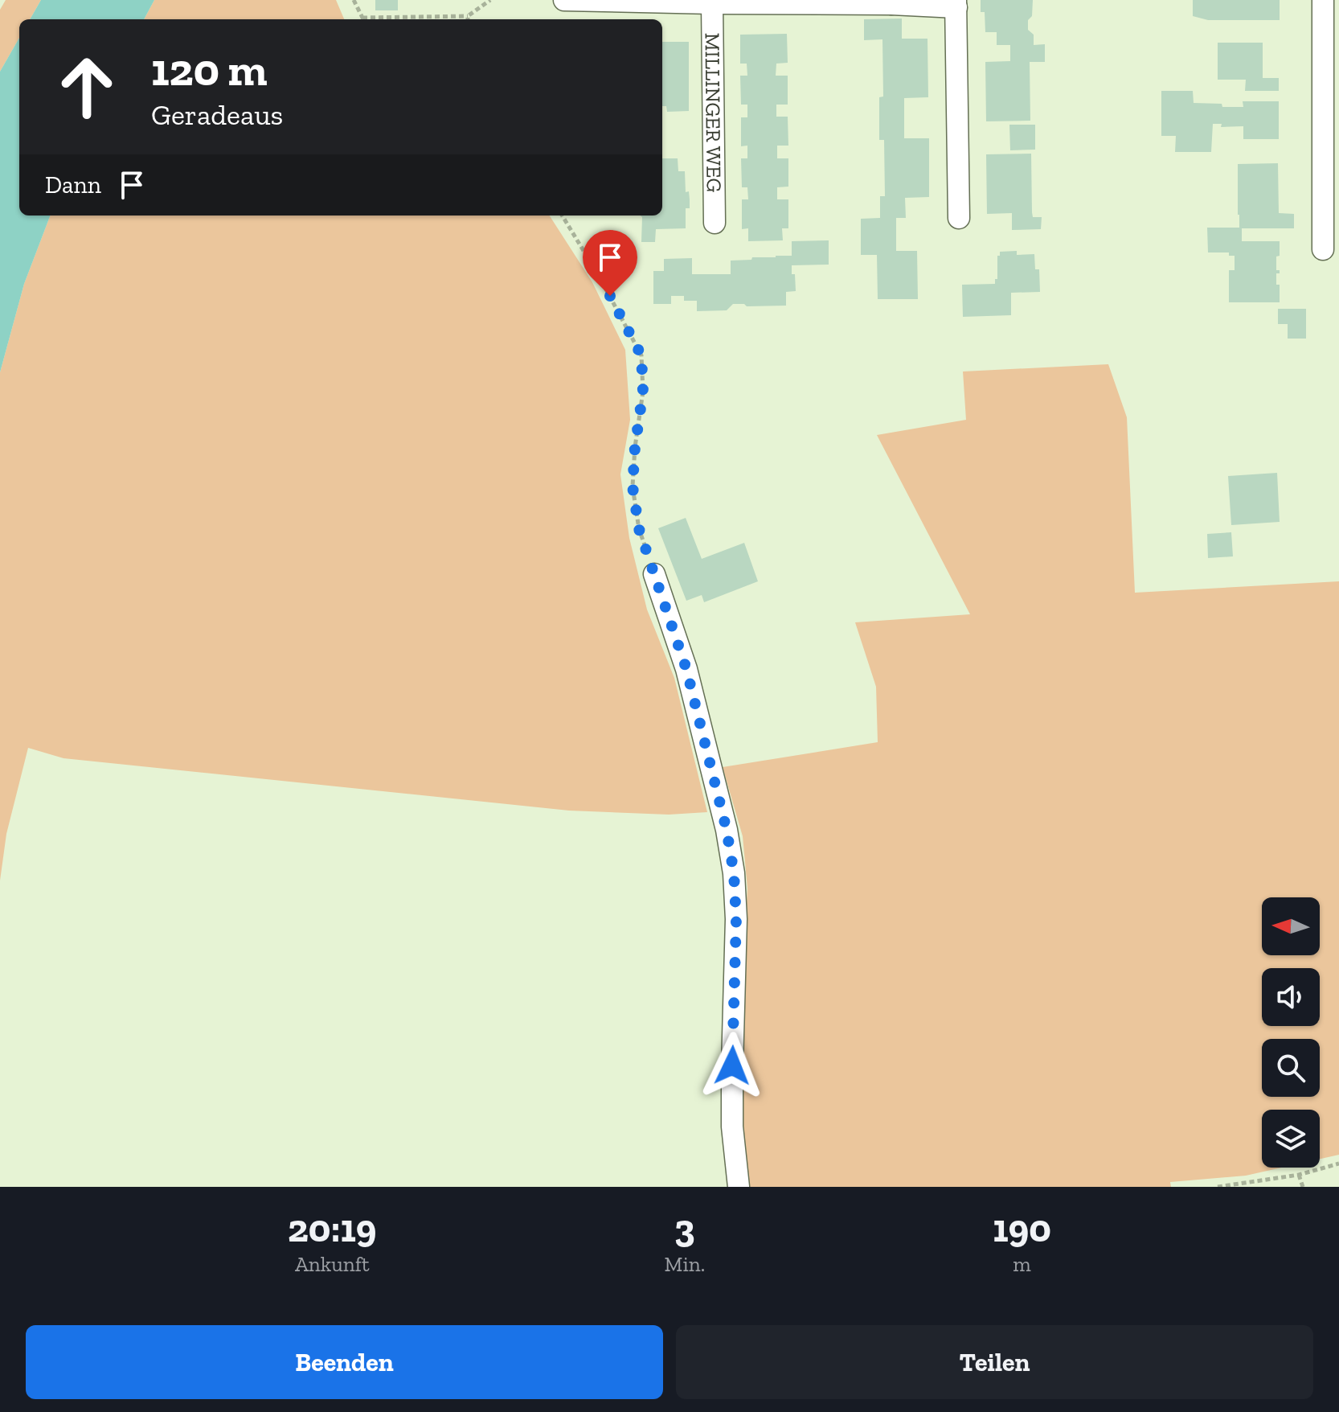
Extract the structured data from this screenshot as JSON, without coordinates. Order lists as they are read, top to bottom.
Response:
{
  "streets": {
    "street": ["MILLINGER WEG"]
  },
  "north": "left",
  "page": {
    "turn": ["120 m", "Geradeaus"],
    "then": "Dann",
    "eta": [
      "20:19",
      "Ankunft",
      "3",
      "Min.",
      "190",
      "m"
    ],
    "buttons": ["Beenden", "Teilen"]
  }
}
